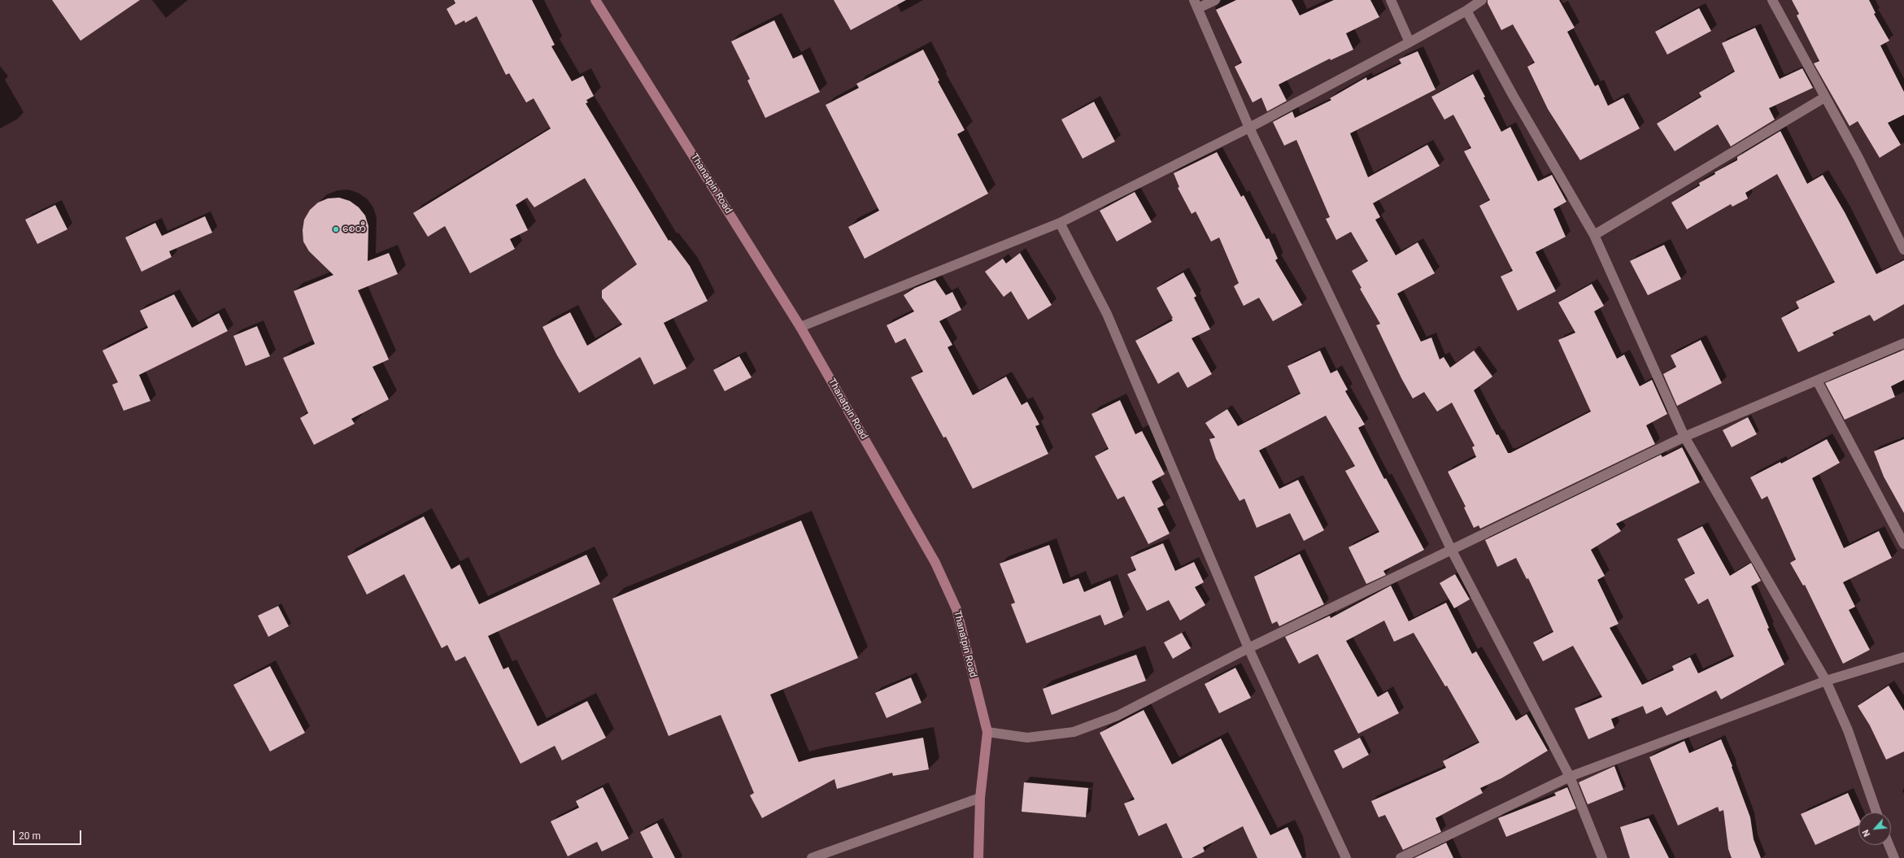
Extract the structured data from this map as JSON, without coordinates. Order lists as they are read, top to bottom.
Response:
{
  "streets": {
    "main road": ["Thanatpin Road"]
  },
  "places": ["စေတီ"],
  "scale_bar": "20 m",
  "north": "bottom left"
}
